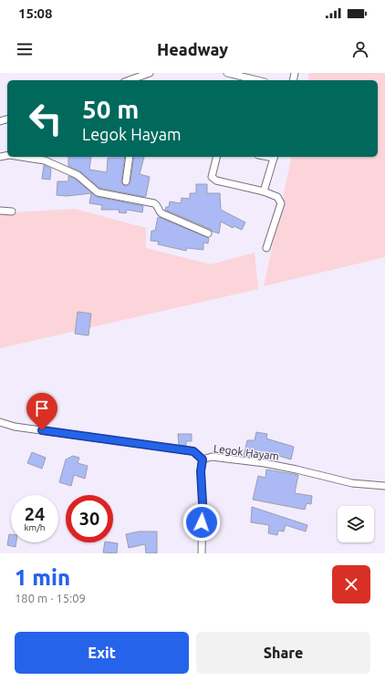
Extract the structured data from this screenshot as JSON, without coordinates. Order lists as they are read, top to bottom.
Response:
{
  "streets": {
    "street": ["Legok Hayam"]
  },
  "page": {
    "status": "15:08",
    "header": "Headway",
    "turn": ["50 m", "Legok Hayam"],
    "speed": "24 km/h",
    "limit": "30",
    "heading": ["1 min", "180 m · 15:09"],
    "buttons": ["Exit", "Share"]
  }
}
